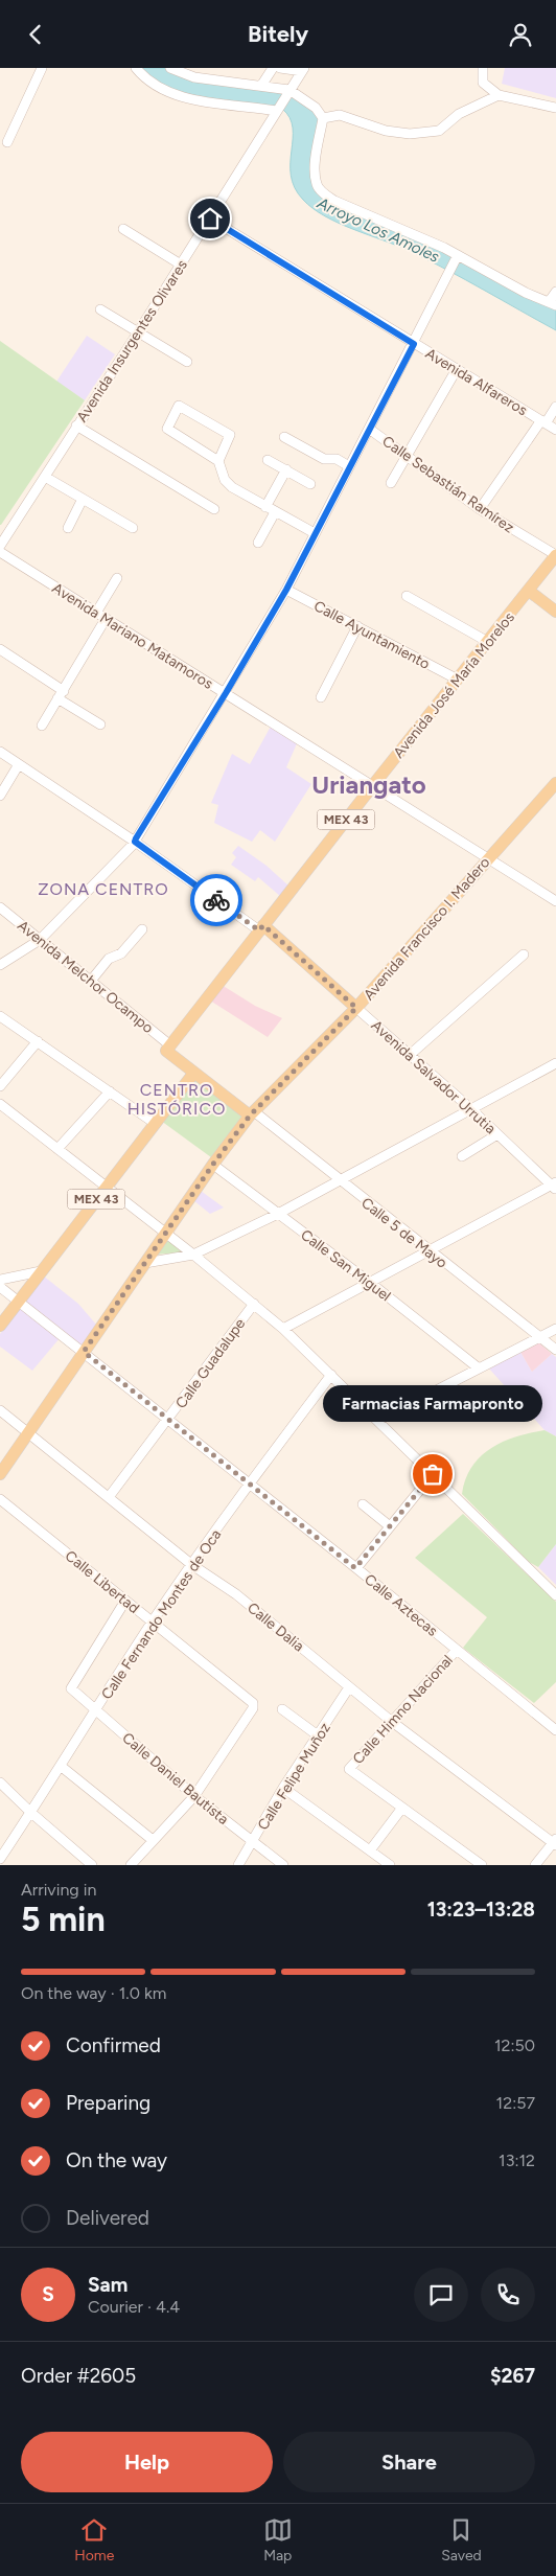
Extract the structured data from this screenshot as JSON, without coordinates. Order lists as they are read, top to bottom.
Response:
{
  "streets": {
    "main road": [
      "Avenida José María Morelos",
      "MEX 43",
      "Avenida Francisco I. Madero",
      "Avenida Salvador Urrutia"
    ],
    "street": [
      "Avenida Insurgentes Olivares",
      "Avenida Alfareros",
      "Calle Sebastián Ramírez",
      "Calle Ayuntamiento",
      "Avenida Mariano Matamoros",
      "Avenida Melchor Ocampo",
      "Calle 5 de Mayo",
      "Calle San Miguel",
      "Calle Guadalupe",
      "Calle Libertad",
      "Calle Aztecas",
      "Calle Fernando Montes de Oca",
      "Calle Dalia",
      "Calle Himno Nacional",
      "Calle Felipe Muñoz",
      "Calle Daniel Bautista"
    ]
  },
  "crossings": [
    ["Avenida Insurgentes Olivares", "Avenida Alfareros"],
    ["Calle Sebastián Ramírez", "MEX 43"],
    ["Calle Ayuntamiento", "Avenida José María Morelos"],
    ["Avenida Mariano Matamoros", "Avenida José María Morelos"],
    ["Avenida Mariano Matamoros", "Avenida Francisco I. Madero"],
    ["Avenida José María Morelos", "MEX 43"],
    ["Avenida José María Morelos", "Avenida Melchor Ocampo"],
    ["Avenida José María Morelos", "Avenida Salvador Urrutia"],
    ["MEX 43", "Calle Aztecas"],
    ["Avenida Francisco I. Madero", "Avenida Salvador Urrutia"],
    ["Avenida Francisco I. Madero", "Calle 5 de Mayo"],
    ["Avenida Francisco I. Madero", "Calle San Miguel"],
    ["Avenida Francisco I. Madero", "Calle Aztecas"],
    ["Avenida Francisco I. Madero", "Calle Dalia"],
    ["Calle Guadalupe", "Calle Aztecas"],
    ["Calle Guadalupe", "Calle Dalia"],
    ["Calle Libertad", "Calle Fernando Montes de Oca"],
    ["Calle Libertad", "Calle Daniel Bautista"],
    ["Calle Aztecas", "Calle Fernando Montes de Oca"],
    ["Calle Aztecas", "Calle Himno Nacional"],
    ["Calle Fernando Montes de Oca", "Calle Dalia"],
    ["Calle Fernando Montes de Oca", "Calle Daniel Bautista"],
    ["Calle Dalia", "Calle Himno Nacional"],
    ["Calle Dalia", "Calle Felipe Muñoz"],
    ["Calle Felipe Muñoz", "Calle Daniel Bautista"]
  ],
  "districts": ["Uriangato", "ZONA CENTRO", "CENTRO HISTÓRICO"],
  "water": ["Arroyo Los Amoles"],
  "places": ["Farmacias Farmapronto"],
  "page": {
    "header": "Bitely",
    "bubble": "Farmacias Farmapronto",
    "heading": ["5 min", "Arriving in", "13:23–13:28"],
    "panel": [
      "Sam",
      "Courier · 4.4",
      "Order #2605",
      "$267"
    ],
    "bar": "On the way · 1.0 km",
    "list": [
      ["Confirmed", "12:50"],
      ["Preparing", "12:57"],
      ["On the way", "13:12"],
      "Delivered"
    ],
    "round": "S",
    "buttons": ["Help", "Share"],
    "tabs": ["Home", "Map", "Saved"]
  }
}
